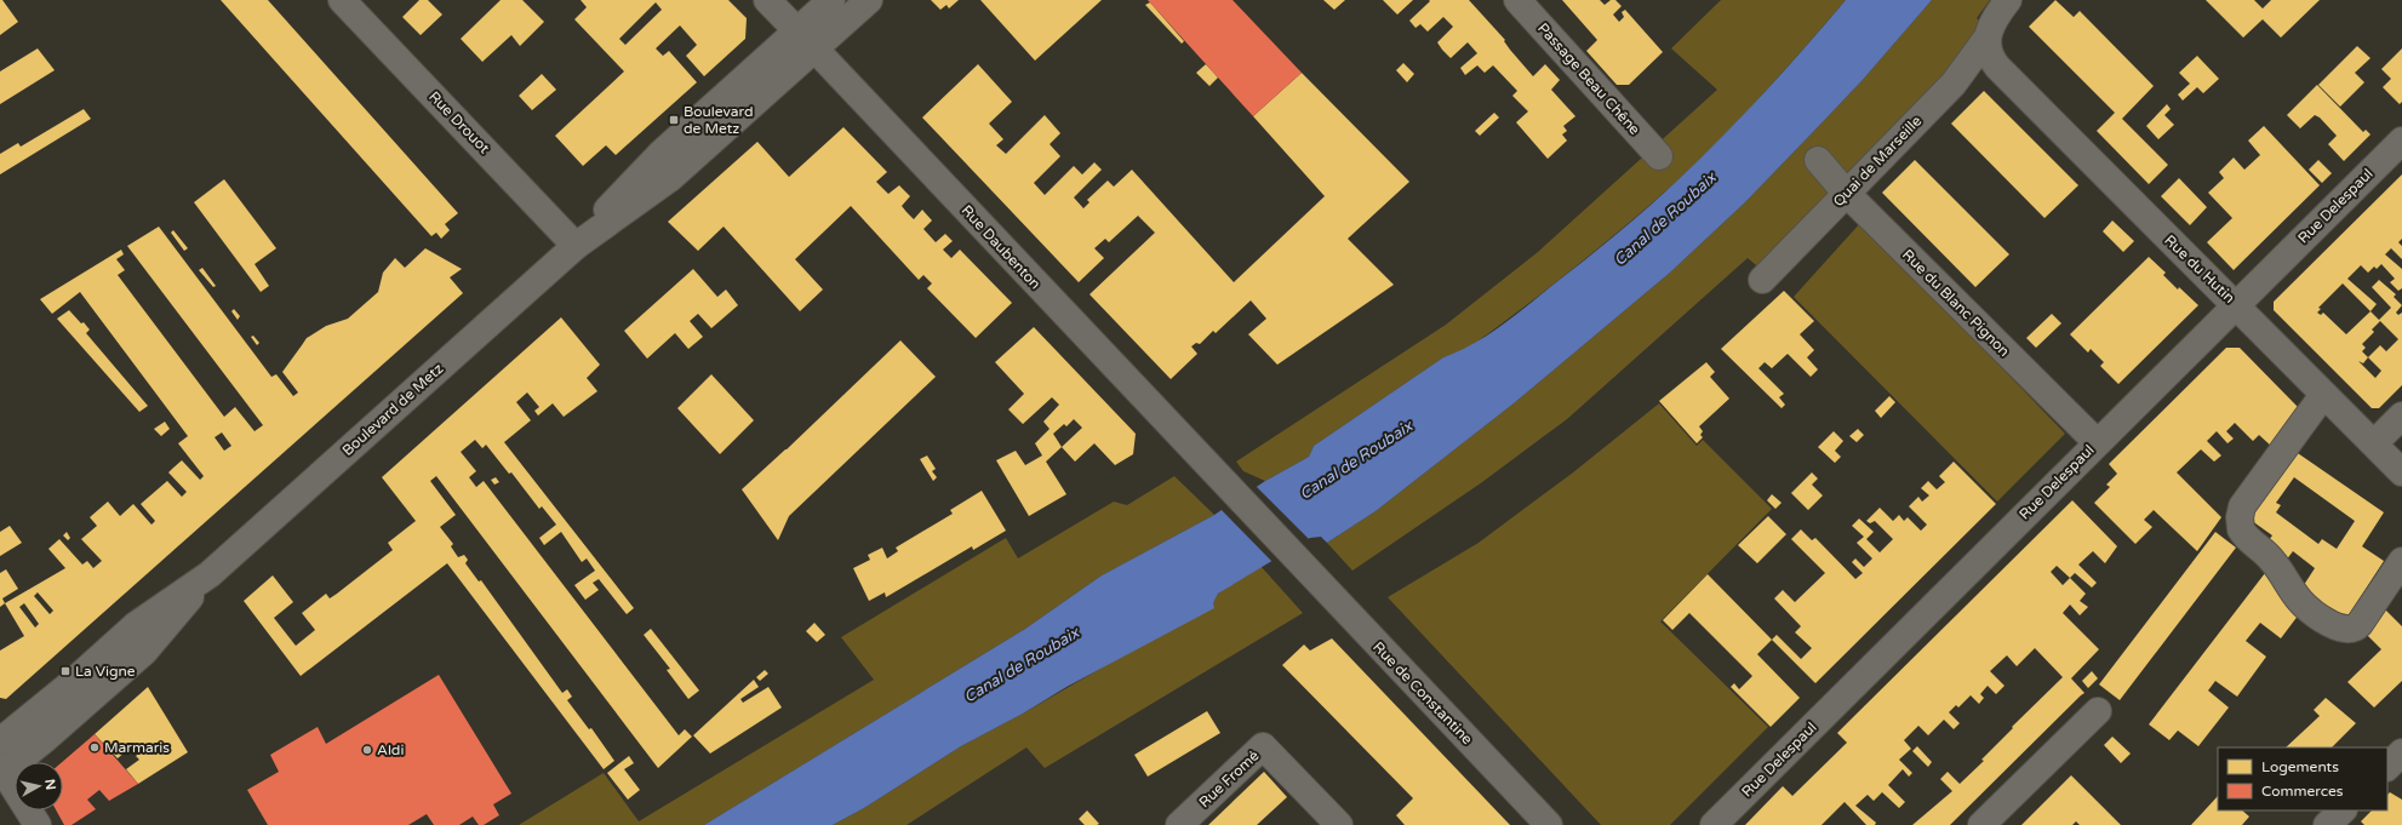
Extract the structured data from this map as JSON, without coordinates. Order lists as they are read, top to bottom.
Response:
{
  "streets": {
    "street": [
      "Passage Beau Chêne",
      "Rue Drouot",
      "Quai de Marseille",
      "Rue Delespaul",
      "Rue Daubenton",
      "Rue du Hutin",
      "Rue du Blanc Pignon",
      "Boulevard de Metz",
      "Rue de Constantine",
      "Rue Fromé"
    ]
  },
  "crossings": [
    ["Rue Drouot", "Boulevard de Metz"],
    ["Quai de Marseille", "Rue du Hutin"],
    ["Quai de Marseille", "Rue du Blanc Pignon"],
    ["Rue Delespaul", "Rue du Hutin"],
    ["Rue Delespaul", "Rue du Blanc Pignon"],
    ["Rue Daubenton", "Boulevard de Metz"],
    ["Rue Daubenton", "Rue de Constantine"]
  ],
  "water": ["Canal de Roubaix"],
  "places": {
    "transit": ["Boulevard de Metz", "La Vigne"],
    "other": ["Marmaris", "Aldi"]
  },
  "legend": ["Logements", "Commerces"],
  "north": "right"
}
